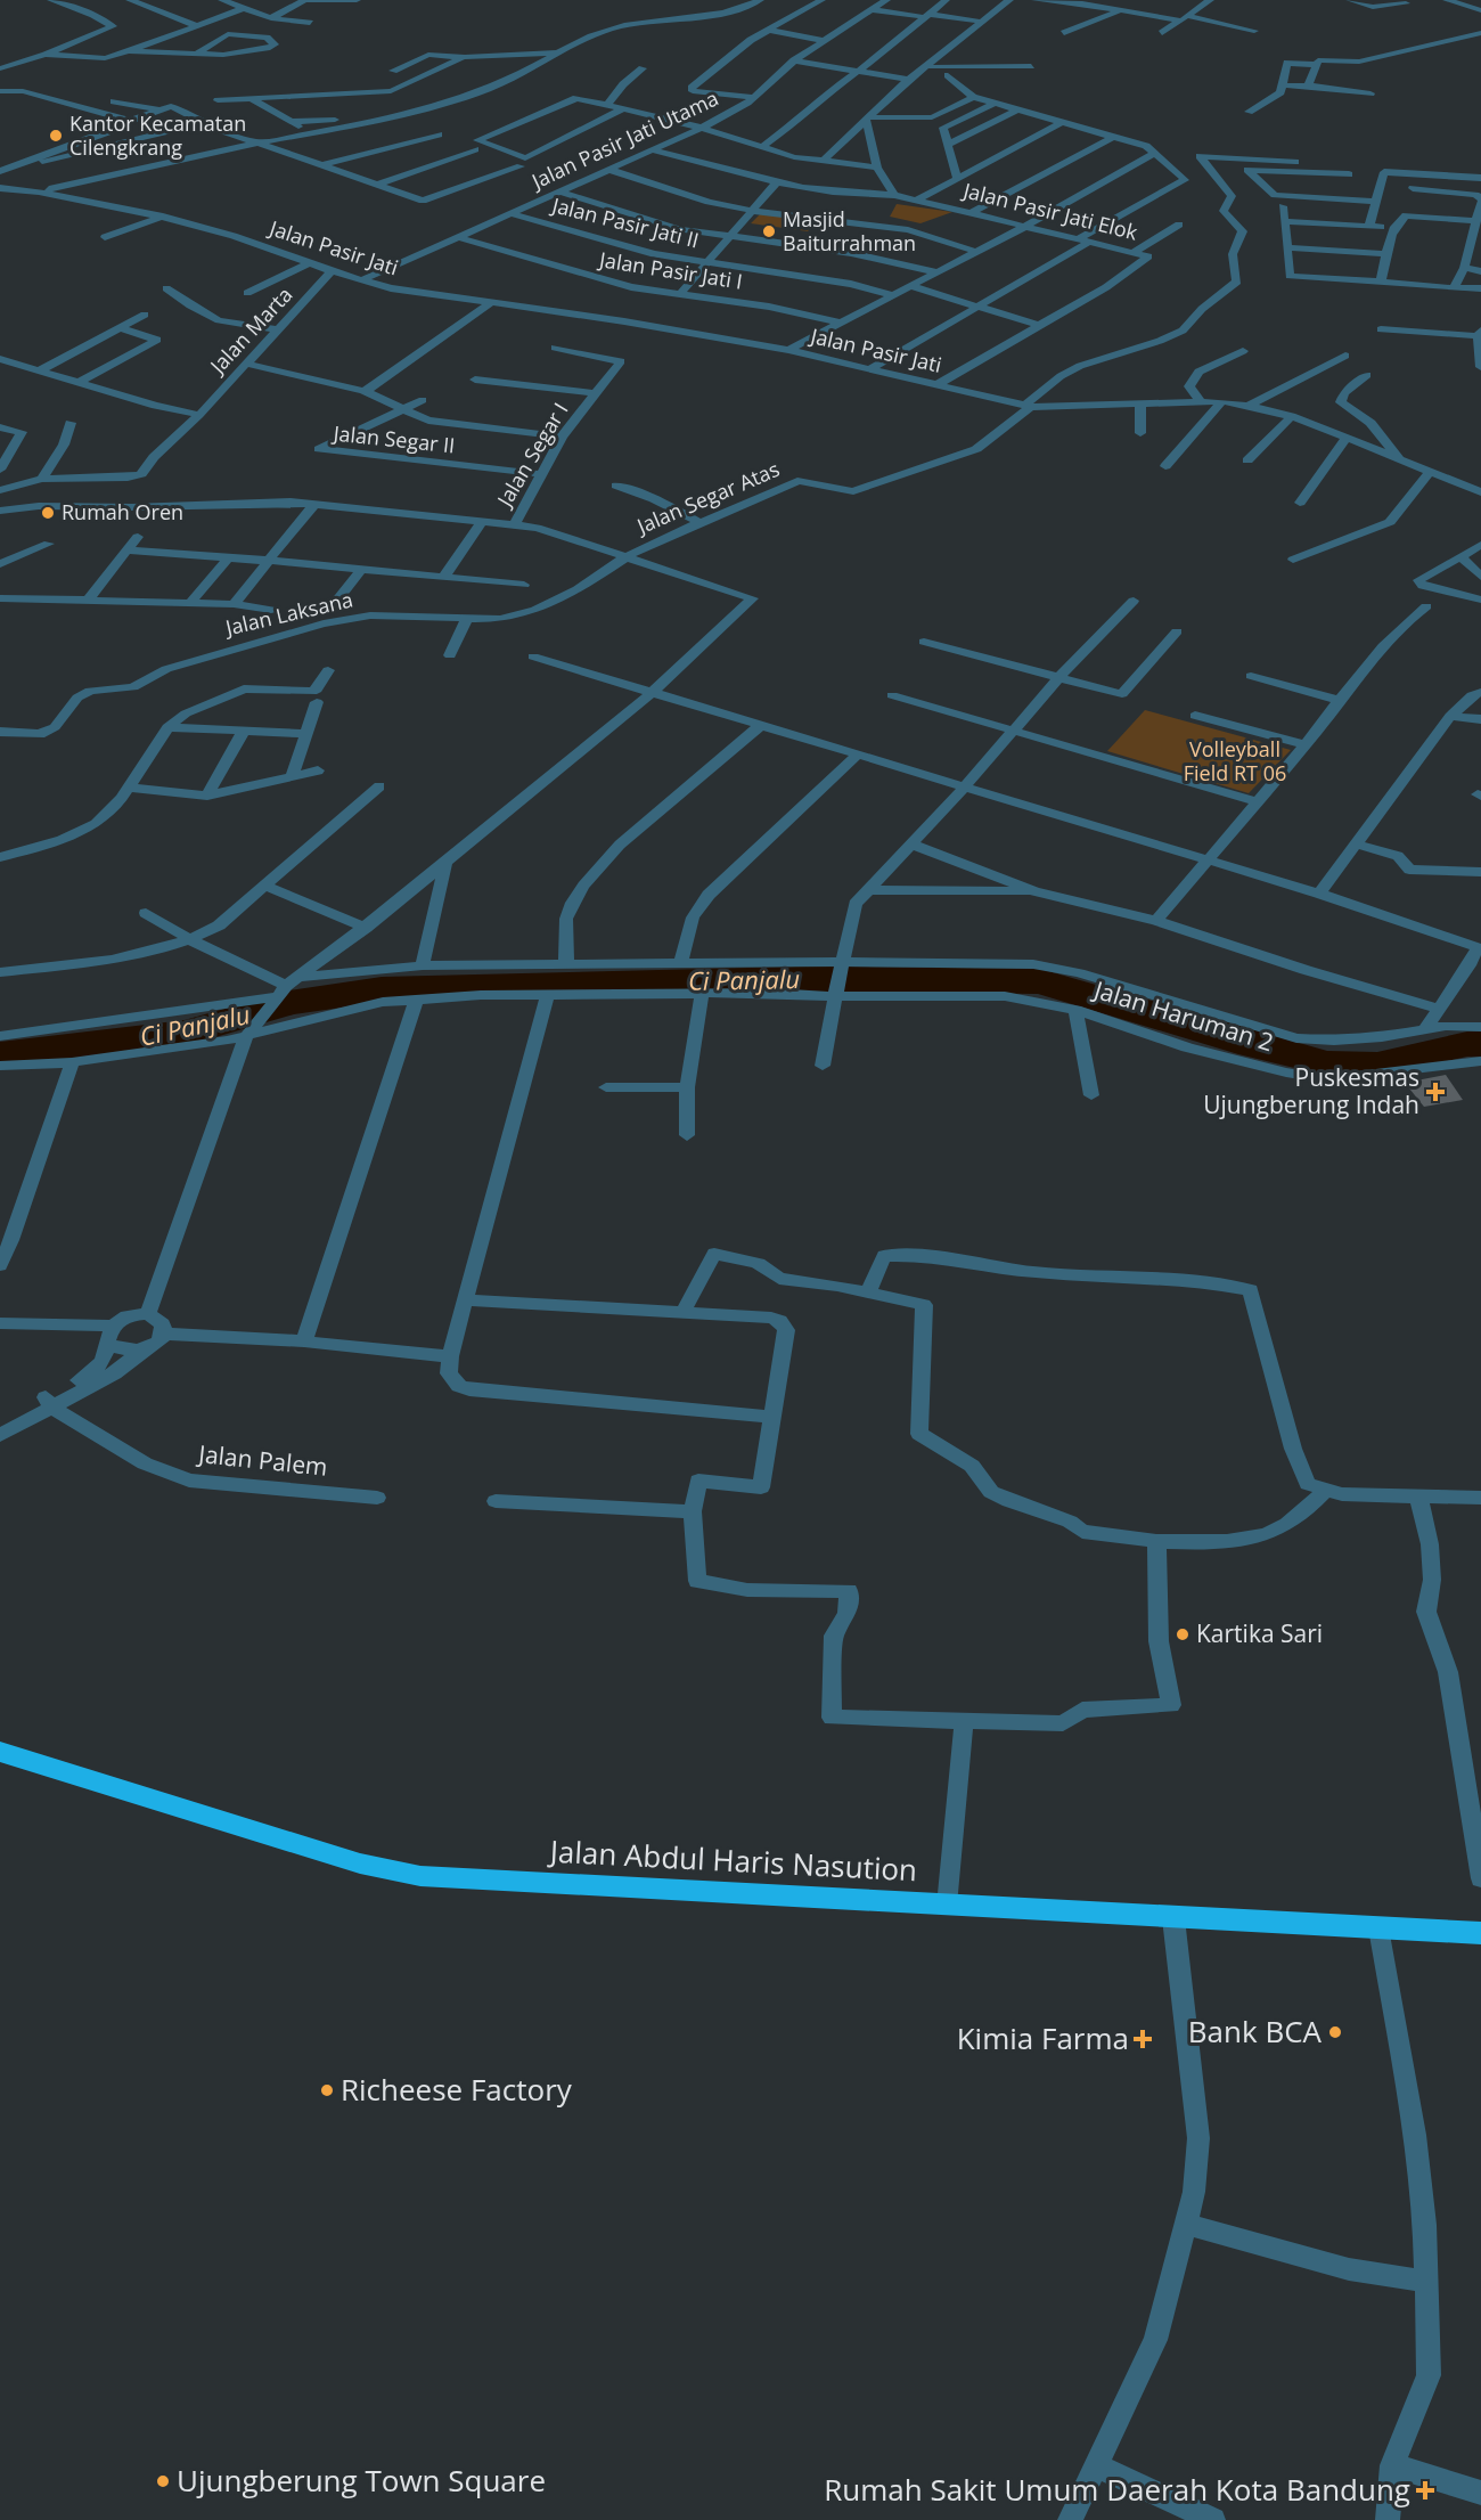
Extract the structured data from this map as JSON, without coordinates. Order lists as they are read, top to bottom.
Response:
{
  "streets": {
    "highway": ["Jalan Abdul Haris Nasution"],
    "street": [
      "Jalan Pasir Jati Utama",
      "Jalan Pasir Jati Elok",
      "Jalan Pasir Jati II",
      "Jalan Pasir Jati",
      "Jalan Pasir Jati I",
      "Jalan Marta",
      "Jalan Segar II",
      "Jalan Segar I",
      "Jalan Segar Atas",
      "Jalan Laksana",
      "Jalan Haruman 2",
      "Jalan Palem"
    ]
  },
  "crossings": [
    ["Jalan Pasir Jati Utama", "Jalan Pasir Jati Elok"],
    ["Jalan Pasir Jati Utama", "Jalan Pasir Jati II"],
    ["Jalan Pasir Jati Utama", "Jalan Pasir Jati"],
    ["Jalan Pasir Jati Utama", "Jalan Pasir Jati I"],
    ["Jalan Pasir Jati Elok", "Jalan Pasir Jati"],
    ["Jalan Pasir Jati", "Jalan Marta"],
    ["Jalan Pasir Jati", "Jalan Segar Atas"],
    ["Jalan Segar II", "Jalan Segar I"],
    ["Jalan Segar Atas", "Jalan Laksana"]
  ],
  "water": ["Ci Panjalu"],
  "parks": ["Volleyball Field RT 06"],
  "places": {
    "other": [
      "Kantor Kecamatan Cilengkrang",
      "Masjid Baiturrahman",
      "Rumah Oren",
      "Kartika Sari",
      "Bank BCA",
      "Richeese Factory",
      "Ujungberung Town Square"
    ],
    "health": ["Puskesmas Ujungberung Indah", "Kimia Farma", "Rumah Sakit Umum Daerah Kota Bandung"]
  }
}
